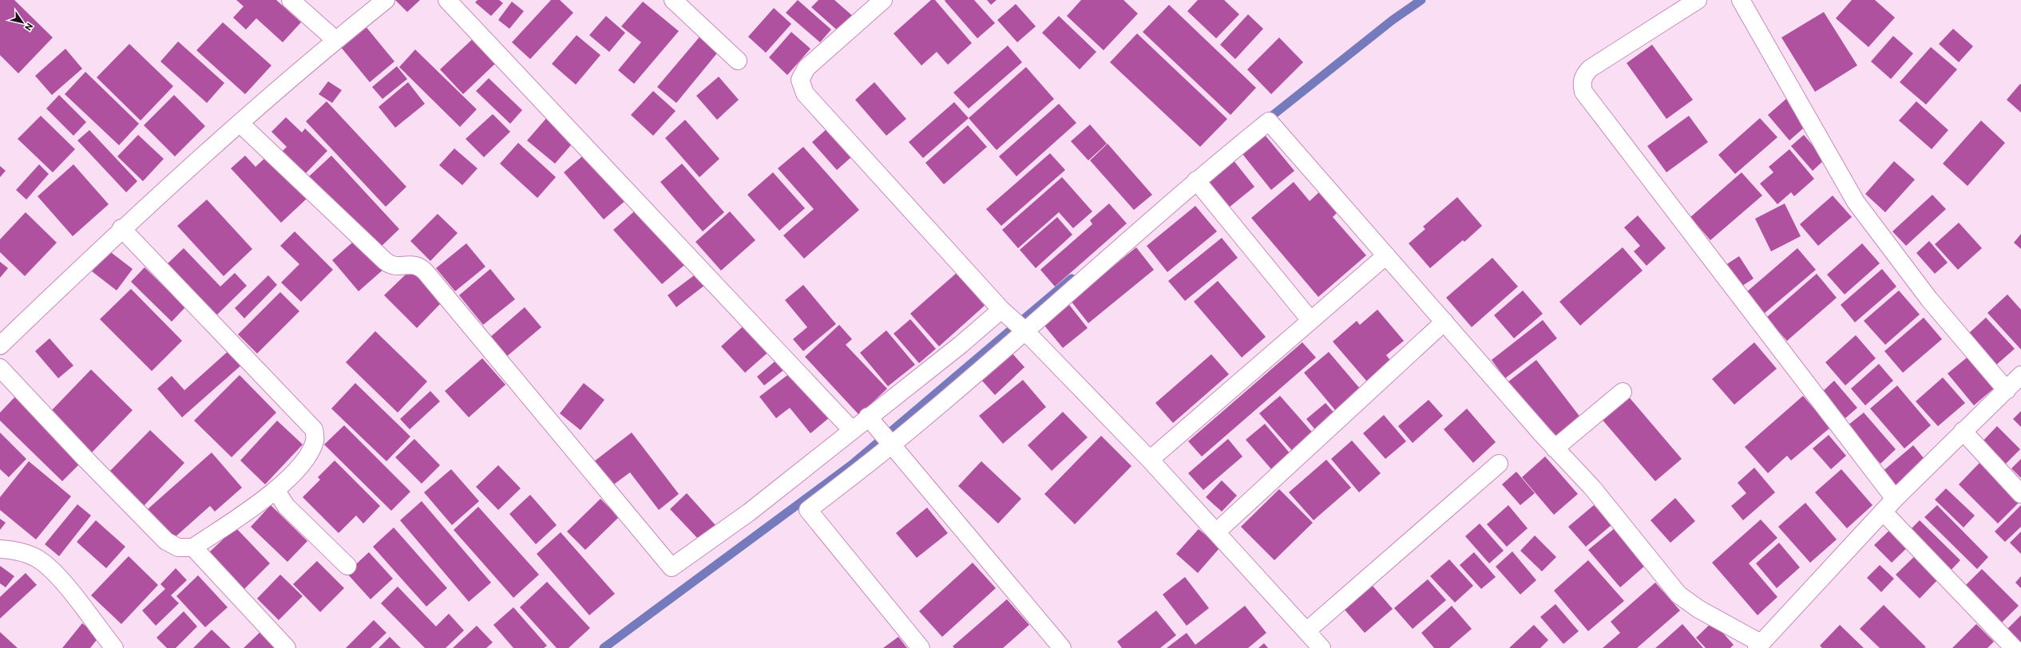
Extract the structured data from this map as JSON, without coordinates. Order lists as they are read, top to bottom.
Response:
{
  "north": "bottom right"
}
